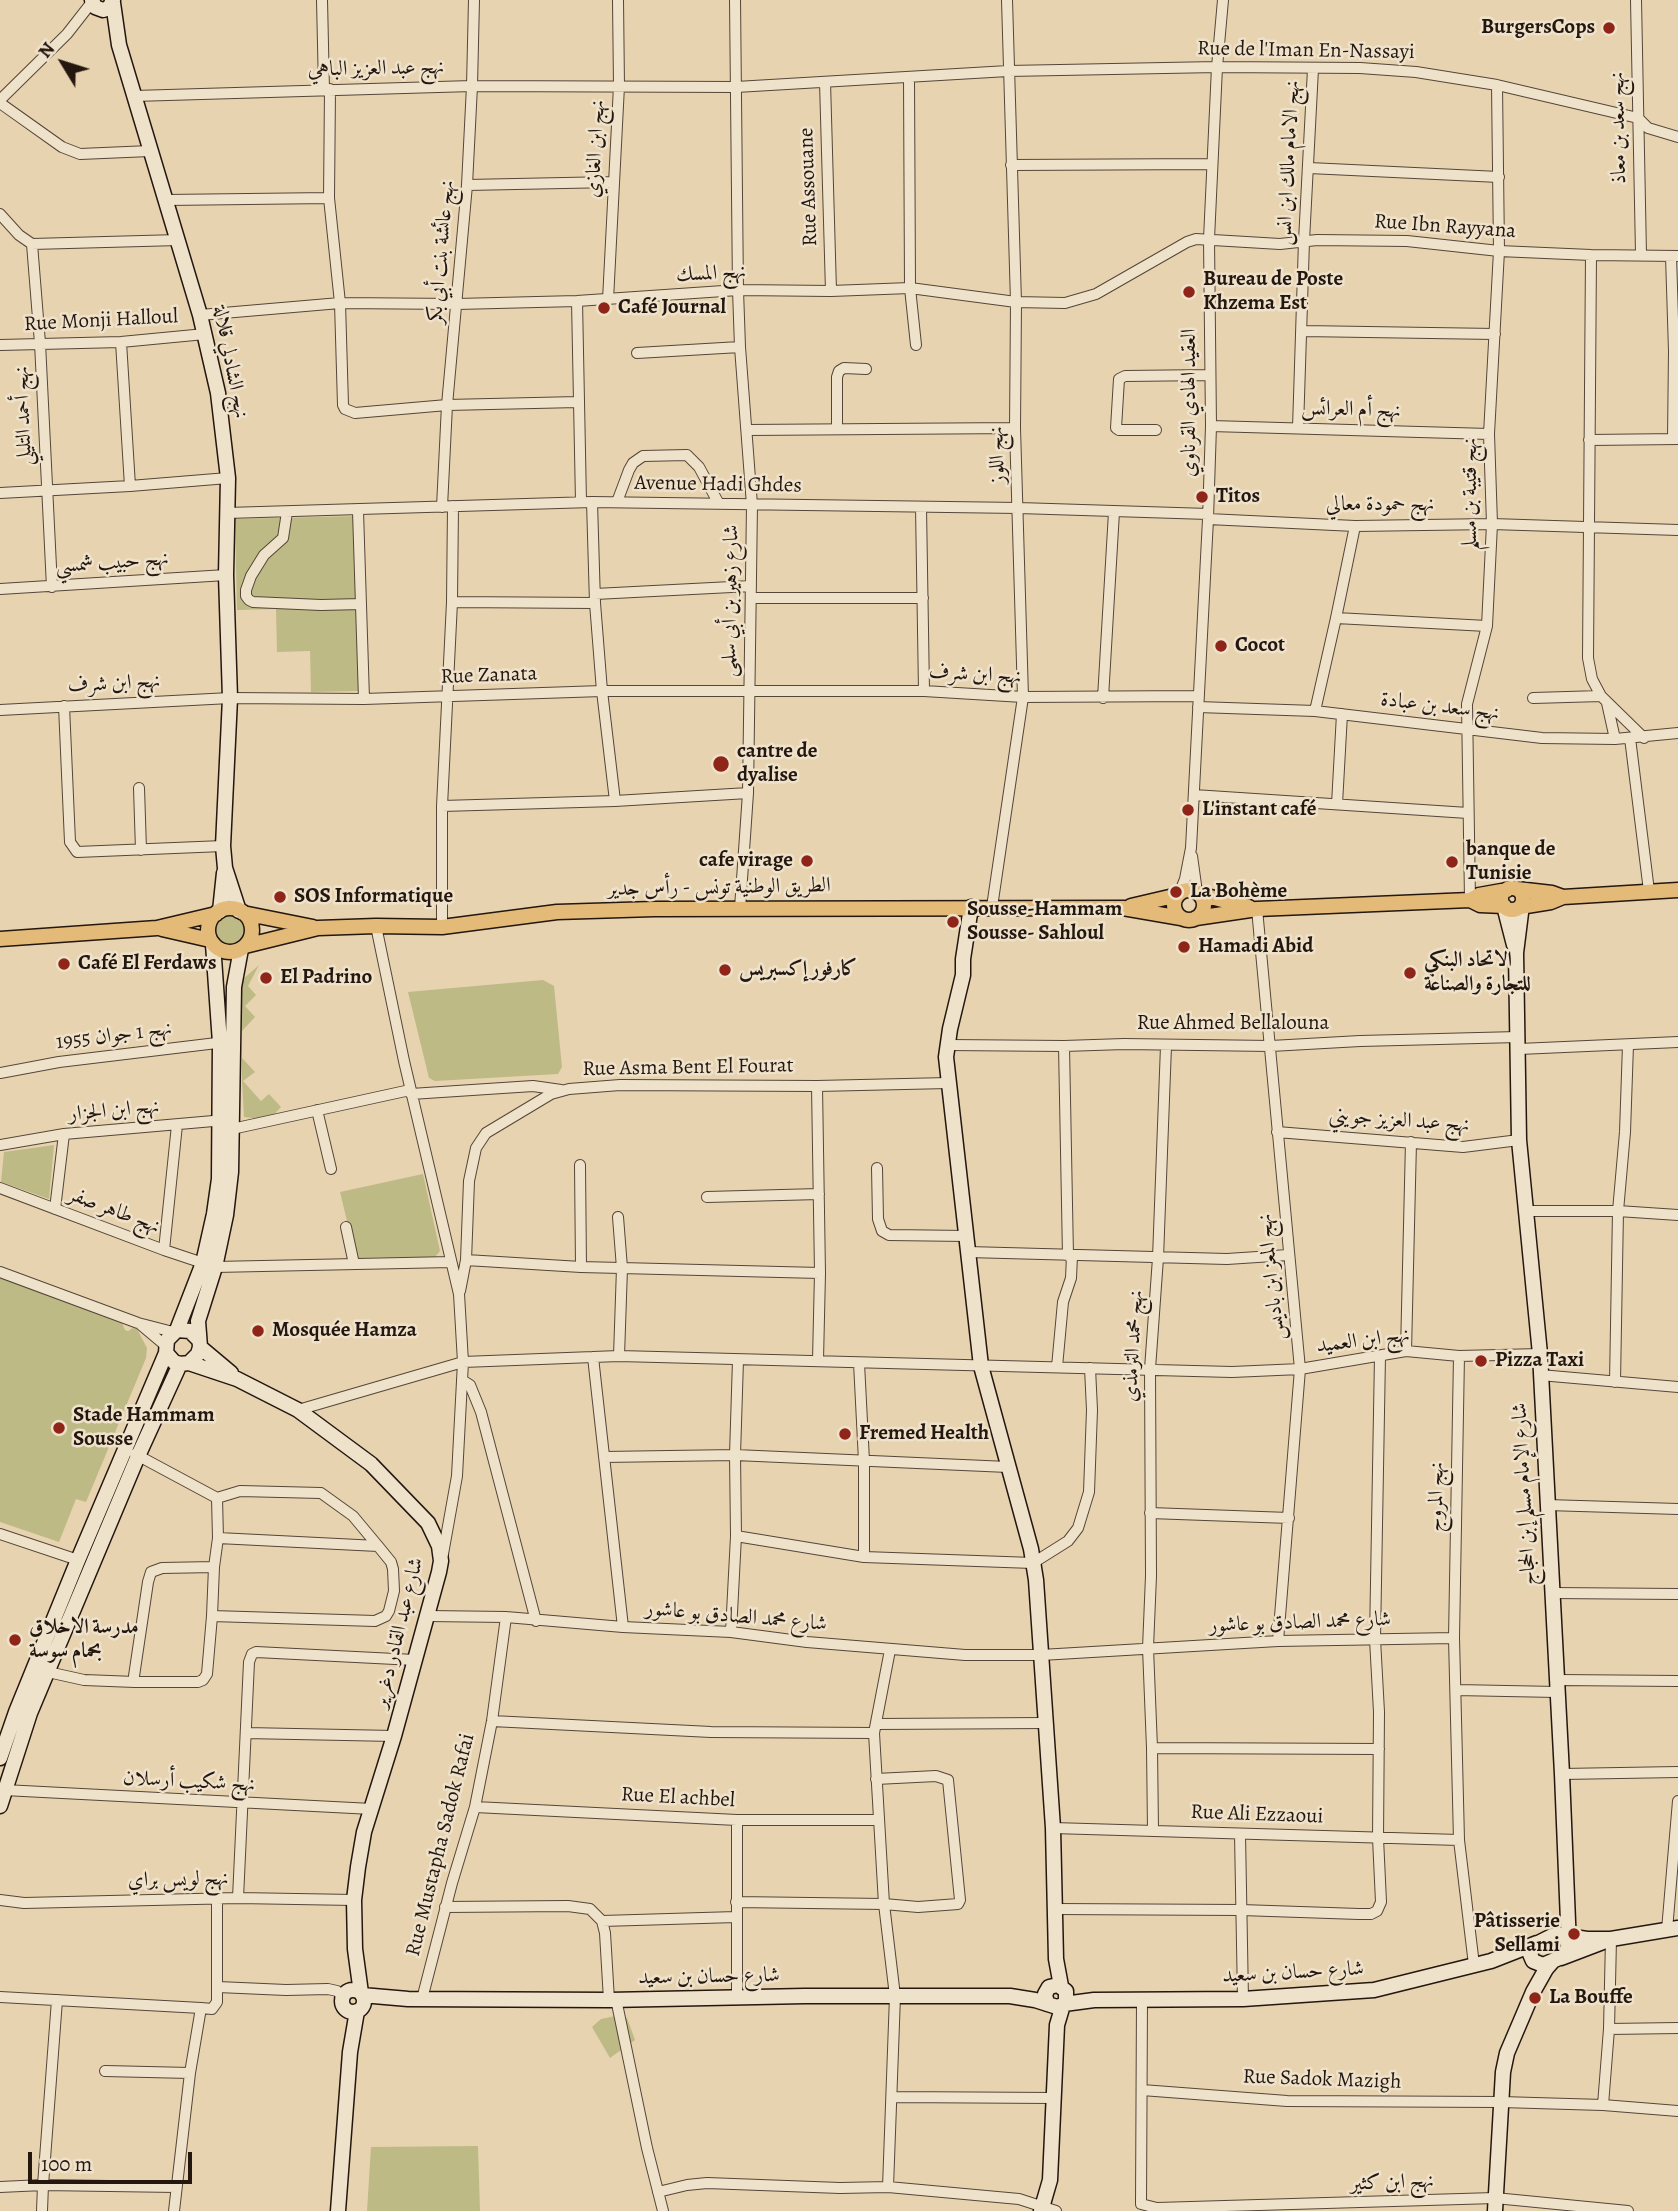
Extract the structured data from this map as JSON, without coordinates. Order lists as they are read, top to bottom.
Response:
{
  "streets": {
    "main road": ["الطريق الوطنية تونس - رأس جدير"],
    "street": [
      "Rue de l'Iman En-Nassayi",
      "نهج عبد العزيز الباهي",
      "نهج سعد بن معاذ",
      "نهج ابن الغازي",
      "نهج الامام مالك ابن انس",
      "Rue Assouane",
      "Rue Ibn Rayyana",
      "نهج عائشة بنت أبي بكر",
      "نهج المسك",
      "Rue Monji Halloul",
      "نهج الشادلي قلالة",
      "العقيد الهادي القرناوي",
      "نهج أم العرائس",
      "نهج أحمد التليلي",
      "نهج اللوز",
      "Avenue Hadi Ghdes",
      "نهج قتيبة بن مسلم",
      "نهج حمودة معالي",
      "نهج حبيب شمسي",
      "شارع زهير بن أبي سلمى",
      "نهج ابن شرف",
      "Rue Zanata",
      "نهج سعد بن عبادة",
      "Rue Ahmed Bellalouna",
      "نهج 1 جوان 1955",
      "Rue Asma Bent El Fourat",
      "نهج ابن الجزار",
      "نهج عبد العزيز جويني",
      "نهج طاهر صفر",
      "نهج المعز ابن باديس",
      "نهج ابن العميد",
      "نهج محمد الترمذي",
      "شارع اﻹمام مسلم إبن الحجاج",
      "نهج المروج",
      "شارع محمد الصادق بو عاشور",
      "شارع عبد القادر دغرير",
      "نهج شكيب أرسلان",
      "Rue El achbel",
      "Rue Ali Ezzaoui",
      "Rue Mustapha Sadok Rafai",
      "نهج لويس براي",
      "شارع حسان بن سعيد",
      "Rue Sadok Mazigh",
      "نهج ابن كثير"
    ]
  },
  "crossings": [
    ["Rue de l'Iman En-Nassayi", "نهج عبد العزيز الباهي"],
    ["Rue de l'Iman En-Nassayi", "نهج سعد بن معاذ"],
    ["Rue de l'Iman En-Nassayi", "نهج الامام مالك ابن انس"],
    ["Rue de l'Iman En-Nassayi", "Rue Assouane"],
    ["Rue de l'Iman En-Nassayi", "العقيد الهادي القرناوي"],
    ["Rue de l'Iman En-Nassayi", "نهج اللوز"],
    ["Rue de l'Iman En-Nassayi", "نهج قتيبة بن مسلم"],
    ["نهج عبد العزيز الباهي", "نهج ابن الغازي"],
    ["نهج عبد العزيز الباهي", "Rue Assouane"],
    ["نهج عبد العزيز الباهي", "نهج عائشة بنت أبي بكر"],
    ["نهج عبد العزيز الباهي", "نهج الشادلي قلالة"],
    ["نهج عبد العزيز الباهي", "شارع زهير بن أبي سلمى"],
    ["نهج سعد بن معاذ", "Rue Ibn Rayyana"],
    ["نهج ابن الغازي", "نهج المسك"],
    ["نهج الامام مالك ابن انس", "Rue Ibn Rayyana"],
    ["نهج الامام مالك ابن انس", "نهج أم العرائس"],
    ["Rue Assouane", "نهج المسك"],
    ["Rue Ibn Rayyana", "نهج المسك"],
    ["Rue Ibn Rayyana", "العقيد الهادي القرناوي"],
    ["Rue Ibn Rayyana", "نهج قتيبة بن مسلم"],
    ["نهج عائشة بنت أبي بكر", "نهج المسك"],
    ["نهج عائشة بنت أبي بكر", "Avenue Hadi Ghdes"],
    ["نهج عائشة بنت أبي بكر", "Rue Zanata"],
    ["نهج عائشة بنت أبي بكر", "الطريق الوطنية تونس - رأس جدير"],
    ["نهج المسك", "نهج الشادلي قلالة"],
    ["نهج المسك", "العقيد الهادي القرناوي"],
    ["نهج المسك", "نهج اللوز"],
    ["نهج المسك", "شارع زهير بن أبي سلمى"],
    ["Rue Monji Halloul", "نهج الشادلي قلالة"],
    ["Rue Monji Halloul", "نهج أحمد التليلي"],
    ["نهج الشادلي قلالة", "Avenue Hadi Ghdes"],
    ["نهج الشادلي قلالة", "نهج حبيب شمسي"],
    ["نهج الشادلي قلالة", "نهج ابن شرف"],
    ["نهج الشادلي قلالة", "Rue Zanata"],
    ["العقيد الهادي القرناوي", "نهج أم العرائس"],
    ["العقيد الهادي القرناوي", "Avenue Hadi Ghdes"],
    ["العقيد الهادي القرناوي", "نهج حمودة معالي"],
    ["العقيد الهادي القرناوي", "نهج ابن شرف"],
    ["العقيد الهادي القرناوي", "نهج سعد بن عبادة"],
    ["نهج أم العرائس", "نهج قتيبة بن مسلم"],
    ["نهج أحمد التليلي", "نهج حبيب شمسي"],
    ["نهج اللوز", "Avenue Hadi Ghdes"],
    ["نهج اللوز", "نهج ابن شرف"],
    ["نهج اللوز", "الطريق الوطنية تونس - رأس جدير"],
    ["Avenue Hadi Ghdes", "نهج حمودة معالي"],
    ["Avenue Hadi Ghdes", "شارع زهير بن أبي سلمى"],
    ["نهج قتيبة بن مسلم", "نهج حمودة معالي"],
    ["نهج قتيبة بن مسلم", "نهج سعد بن عبادة"],
    ["شارع زهير بن أبي سلمى", "نهج ابن شرف"],
    ["شارع زهير بن أبي سلمى", "Rue Zanata"],
    ["شارع زهير بن أبي سلمى", "الطريق الوطنية تونس - رأس جدير"],
    ["نهج ابن شرف", "Rue Zanata"],
    ["نهج ابن شرف", "نهج سعد بن عبادة"],
    ["Rue Ahmed Bellalouna", "نهج المعز ابن باديس"],
    ["Rue Ahmed Bellalouna", "نهج محمد الترمذي"],
    ["Rue Ahmed Bellalouna", "شارع اﻹمام مسلم إبن الحجاج"],
    ["Rue Asma Bent El Fourat", "نهج ابن الجزار"],
    ["نهج عبد العزيز جويني", "نهج المعز ابن باديس"],
    ["نهج عبد العزيز جويني", "شارع اﻹمام مسلم إبن الحجاج"],
    ["نهج المعز ابن باديس", "نهج ابن العميد"],
    ["نهج المعز ابن باديس", "شارع محمد الصادق بو عاشور"],
    ["نهج ابن العميد", "نهج محمد الترمذي"],
    ["نهج ابن العميد", "شارع اﻹمام مسلم إبن الحجاج"],
    ["نهج ابن العميد", "نهج المروج"],
    ["نهج ابن العميد", "شارع عبد القادر دغرير"],
    ["نهج محمد الترمذي", "شارع محمد الصادق بو عاشور"],
    ["نهج محمد الترمذي", "Rue Ali Ezzaoui"],
    ["شارع اﻹمام مسلم إبن الحجاج", "شارع حسان بن سعيد"],
    ["نهج المروج", "شارع محمد الصادق بو عاشور"],
    ["نهج المروج", "Rue Ali Ezzaoui"],
    ["نهج المروج", "شارع حسان بن سعيد"],
    ["شارع محمد الصادق بو عاشور", "شارع عبد القادر دغرير"],
    ["شارع محمد الصادق بو عاشور", "Rue Mustapha Sadok Rafai"],
    ["شارع عبد القادر دغرير", "نهج شكيب أرسلان"],
    ["شارع عبد القادر دغرير", "نهج لويس براي"],
    ["شارع عبد القادر دغرير", "شارع حسان بن سعيد"],
    ["Rue El achbel", "Rue Mustapha Sadok Rafai"],
    ["Rue Mustapha Sadok Rafai", "شارع حسان بن سعيد"]
  ],
  "places": [
    "BurgersCops",
    "Bureau de Poste Khzema Est",
    "Café Journal",
    "Titos",
    "Cocot",
    "cantre de dyalise",
    "L'instant café",
    "cafe virage",
    "banque de Tunisie",
    "La Bohème",
    "SOS Informatique",
    "Sousse-Hammam Sousse- Sahloul",
    "Hamadi Abid",
    "Café El Ferdaws",
    "كارفور إكسبريس",
    "الاتحاد البنكي للتجارة والصناعة",
    "El Padrino",
    "Mosquée Hamza",
    "Pizza Taxi",
    "Stade Hammam Sousse",
    "Fremed Health",
    "مدرسة الاخلاق بحمام سوسة",
    "Pâtisserie Sellami",
    "La Bouffe"
  ],
  "scale_bar": "100 m",
  "north": "top left"
}
